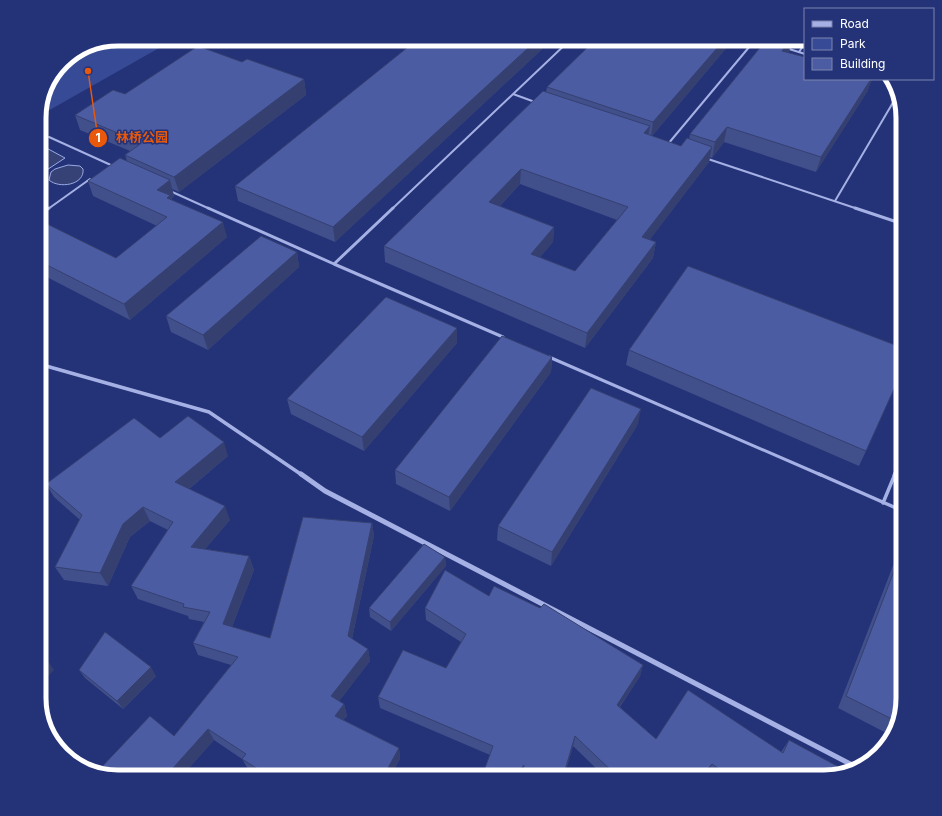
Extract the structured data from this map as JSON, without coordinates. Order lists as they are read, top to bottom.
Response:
{
  "places": ["林桥公园"],
  "legend": ["Road", "Park", "Building"]
}
